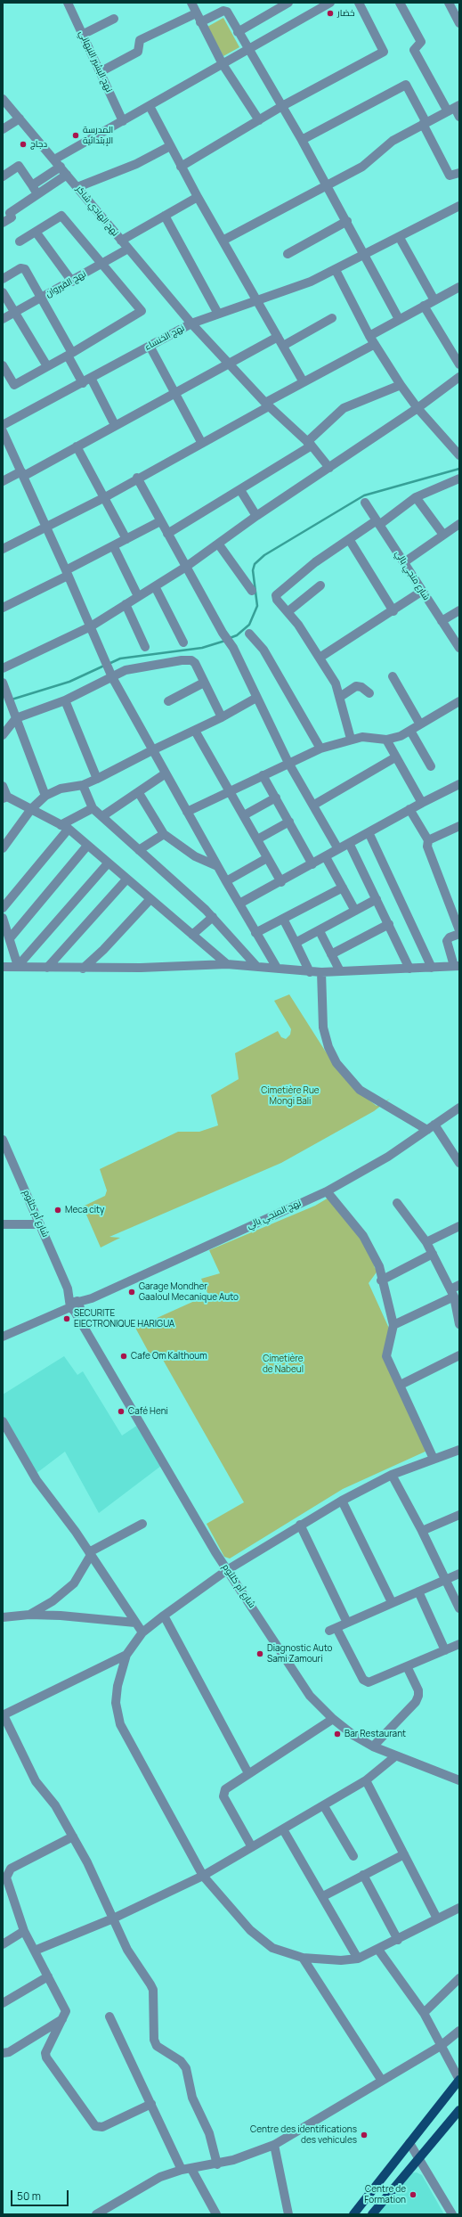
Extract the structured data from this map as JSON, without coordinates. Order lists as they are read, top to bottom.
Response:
{
  "streets": {
    "street": [
      "نهج البشير النبهاني",
      "نهج الهادي شاكر",
      "نهج القيروان",
      "نهج الخنساء",
      "شارع منجي بالي",
      "شارع أم كلثوم",
      "نهج المنجي بالي"
    ]
  },
  "crossings": [
    ["نهج الهادي شاكر", "نهج القيروان"],
    ["نهج الهادي شاكر", "نهج الخنساء"],
    ["شارع أم كلثوم", "نهج المنجي بالي"]
  ],
  "parks": ["Cimetière Rue Mongi Bali", "Cimetière de Nabeul"],
  "places": [
    "خضار",
    "المدرسة الإبتدائية",
    "دجاج",
    "Meca city",
    "Garage Mondher Gaaloul Mecanique Auto",
    "SECURITE ElECTRONIQUE HARIGUA",
    "Cafe Om Kalthoum",
    "Café Heni",
    "Diagnostic Auto Sami Zamouri",
    "Bar Restaurant",
    "Centre des identifications des vehicules",
    "Centre de Formation"
  ],
  "scale_bar": "50 m"
}
